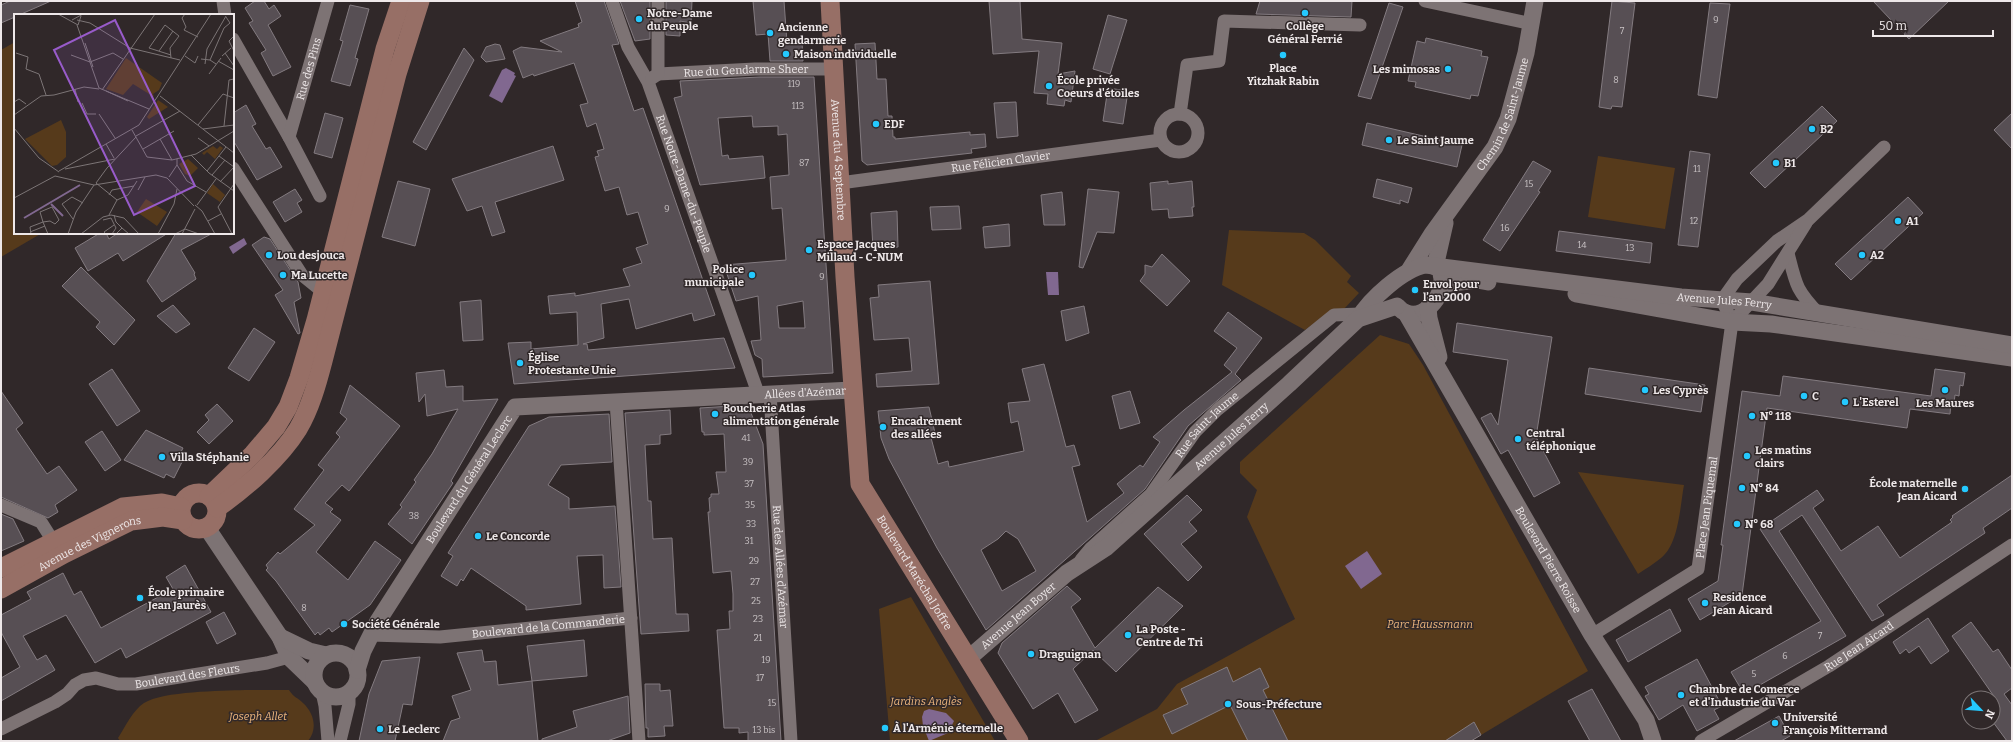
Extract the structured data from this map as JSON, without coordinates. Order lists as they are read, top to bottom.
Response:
{
  "streets": {
    "main road": ["Avenue du 4 Septembre", "Avenue des Vignerons", "Boulevard Maréchal Joffre"],
    "street": [
      "Rue des Pins",
      "Rue du Gendarme Sheer",
      "Chemin de Saint-Jaume",
      "Rue Félicien Clavier",
      "Rue Notre-Dame-du-Peuple",
      "Avenue Jules Ferry",
      "Allées d'Azémar",
      "Rue Saint-Jaume",
      "Boulevard du Général Leclerc",
      "Place Jean Piquemal",
      "Boulevard Pierre Roisse",
      "Rue des Allées d'Azémar",
      "Avenue Jean Boyer",
      "Boulevard de la Commanderie",
      "Rue Jean Aicard",
      "Boulevard des Fleurs"
    ]
  },
  "crossings": [
    ["Rue du Gendarme Sheer", "Avenue du 4 Septembre"],
    ["Rue du Gendarme Sheer", "Rue Notre-Dame-du-Peuple"],
    ["Chemin de Saint-Jaume", "Avenue Jules Ferry"],
    ["Chemin de Saint-Jaume", "Boulevard Pierre Roisse"],
    ["Avenue du 4 Septembre", "Rue Félicien Clavier"],
    ["Avenue du 4 Septembre", "Allées d'Azémar"],
    ["Avenue du 4 Septembre", "Boulevard Maréchal Joffre"],
    ["Rue Notre-Dame-du-Peuple", "Allées d'Azémar"],
    ["Rue Notre-Dame-du-Peuple", "Boulevard du Général Leclerc"],
    ["Rue Notre-Dame-du-Peuple", "Rue des Allées d'Azémar"],
    ["Avenue Jules Ferry", "Rue Saint-Jaume"],
    ["Avenue Jules Ferry", "Place Jean Piquemal"],
    ["Avenue Jules Ferry", "Boulevard Pierre Roisse"],
    ["Avenue Jules Ferry", "Avenue Jean Boyer"],
    ["Allées d'Azémar", "Boulevard du Général Leclerc"],
    ["Allées d'Azémar", "Rue des Allées d'Azémar"],
    ["Allées d'Azémar", "Boulevard Maréchal Joffre"],
    ["Rue Saint-Jaume", "Avenue Jean Boyer"],
    ["Boulevard du Général Leclerc", "Rue des Allées d'Azémar"],
    ["Boulevard du Général Leclerc", "Boulevard de la Commanderie"],
    ["Place Jean Piquemal", "Boulevard Pierre Roisse"],
    ["Boulevard Maréchal Joffre", "Avenue Jean Boyer"]
  ],
  "parks": ["Parc Haussmann", "Jardins Anglès", "Joseph Allet"],
  "places": [
    "Collège Général Ferrié",
    "Notre-Dame du Peuple",
    "Ancienne gendarmerie",
    "Maison individuelle",
    "Place Yitzhak Rabin",
    "Les mimosas",
    "École privée Coeurs d'étoiles",
    "EDF",
    "B2",
    "Le Saint Jaume",
    "B1",
    "A1",
    "Espace Jacques Millaud - C-NUM",
    "Lou desjouca",
    "A2",
    "Ma Lucette",
    "Police municipale",
    "Envol pour l’an 2000",
    "Église Protestante Unie",
    "Les Cyprès",
    "Les Maures",
    "C",
    "L'Esterel",
    "Boucherie Atlas alimentation générale",
    "N° 118",
    "Encadrement des allées",
    "Central téléphonique",
    "Les matins clairs",
    "Villa Stéphanie",
    "N° 84",
    "École maternelle Jean Aicard",
    "N° 68",
    "Le Concorde",
    "École primaire Jean Jaurès",
    "Residence Jean Aicard",
    "Société Générale",
    "La Poste - Centre de Tri",
    "Draguignan",
    "Chambre de Comerce et d'Industrie du Var",
    "Sous-Préfecture",
    "Université François Mitterrand",
    "À l'Arménie éternelle",
    "Le Leclerc"
  ],
  "house_numbers": [
    "9",
    "7",
    "8",
    "119",
    "113",
    "87",
    "11",
    "15",
    "9",
    "12",
    "16",
    "14",
    "13",
    "9",
    "41",
    "39",
    "37",
    "35",
    "38",
    "33",
    "31",
    "29",
    "27",
    "25",
    "8",
    "23",
    "7",
    "21",
    "6",
    "19",
    "5",
    "17",
    "15",
    "13 bis"
  ],
  "scale_bar": "50 m",
  "north": "bottom right"
}
